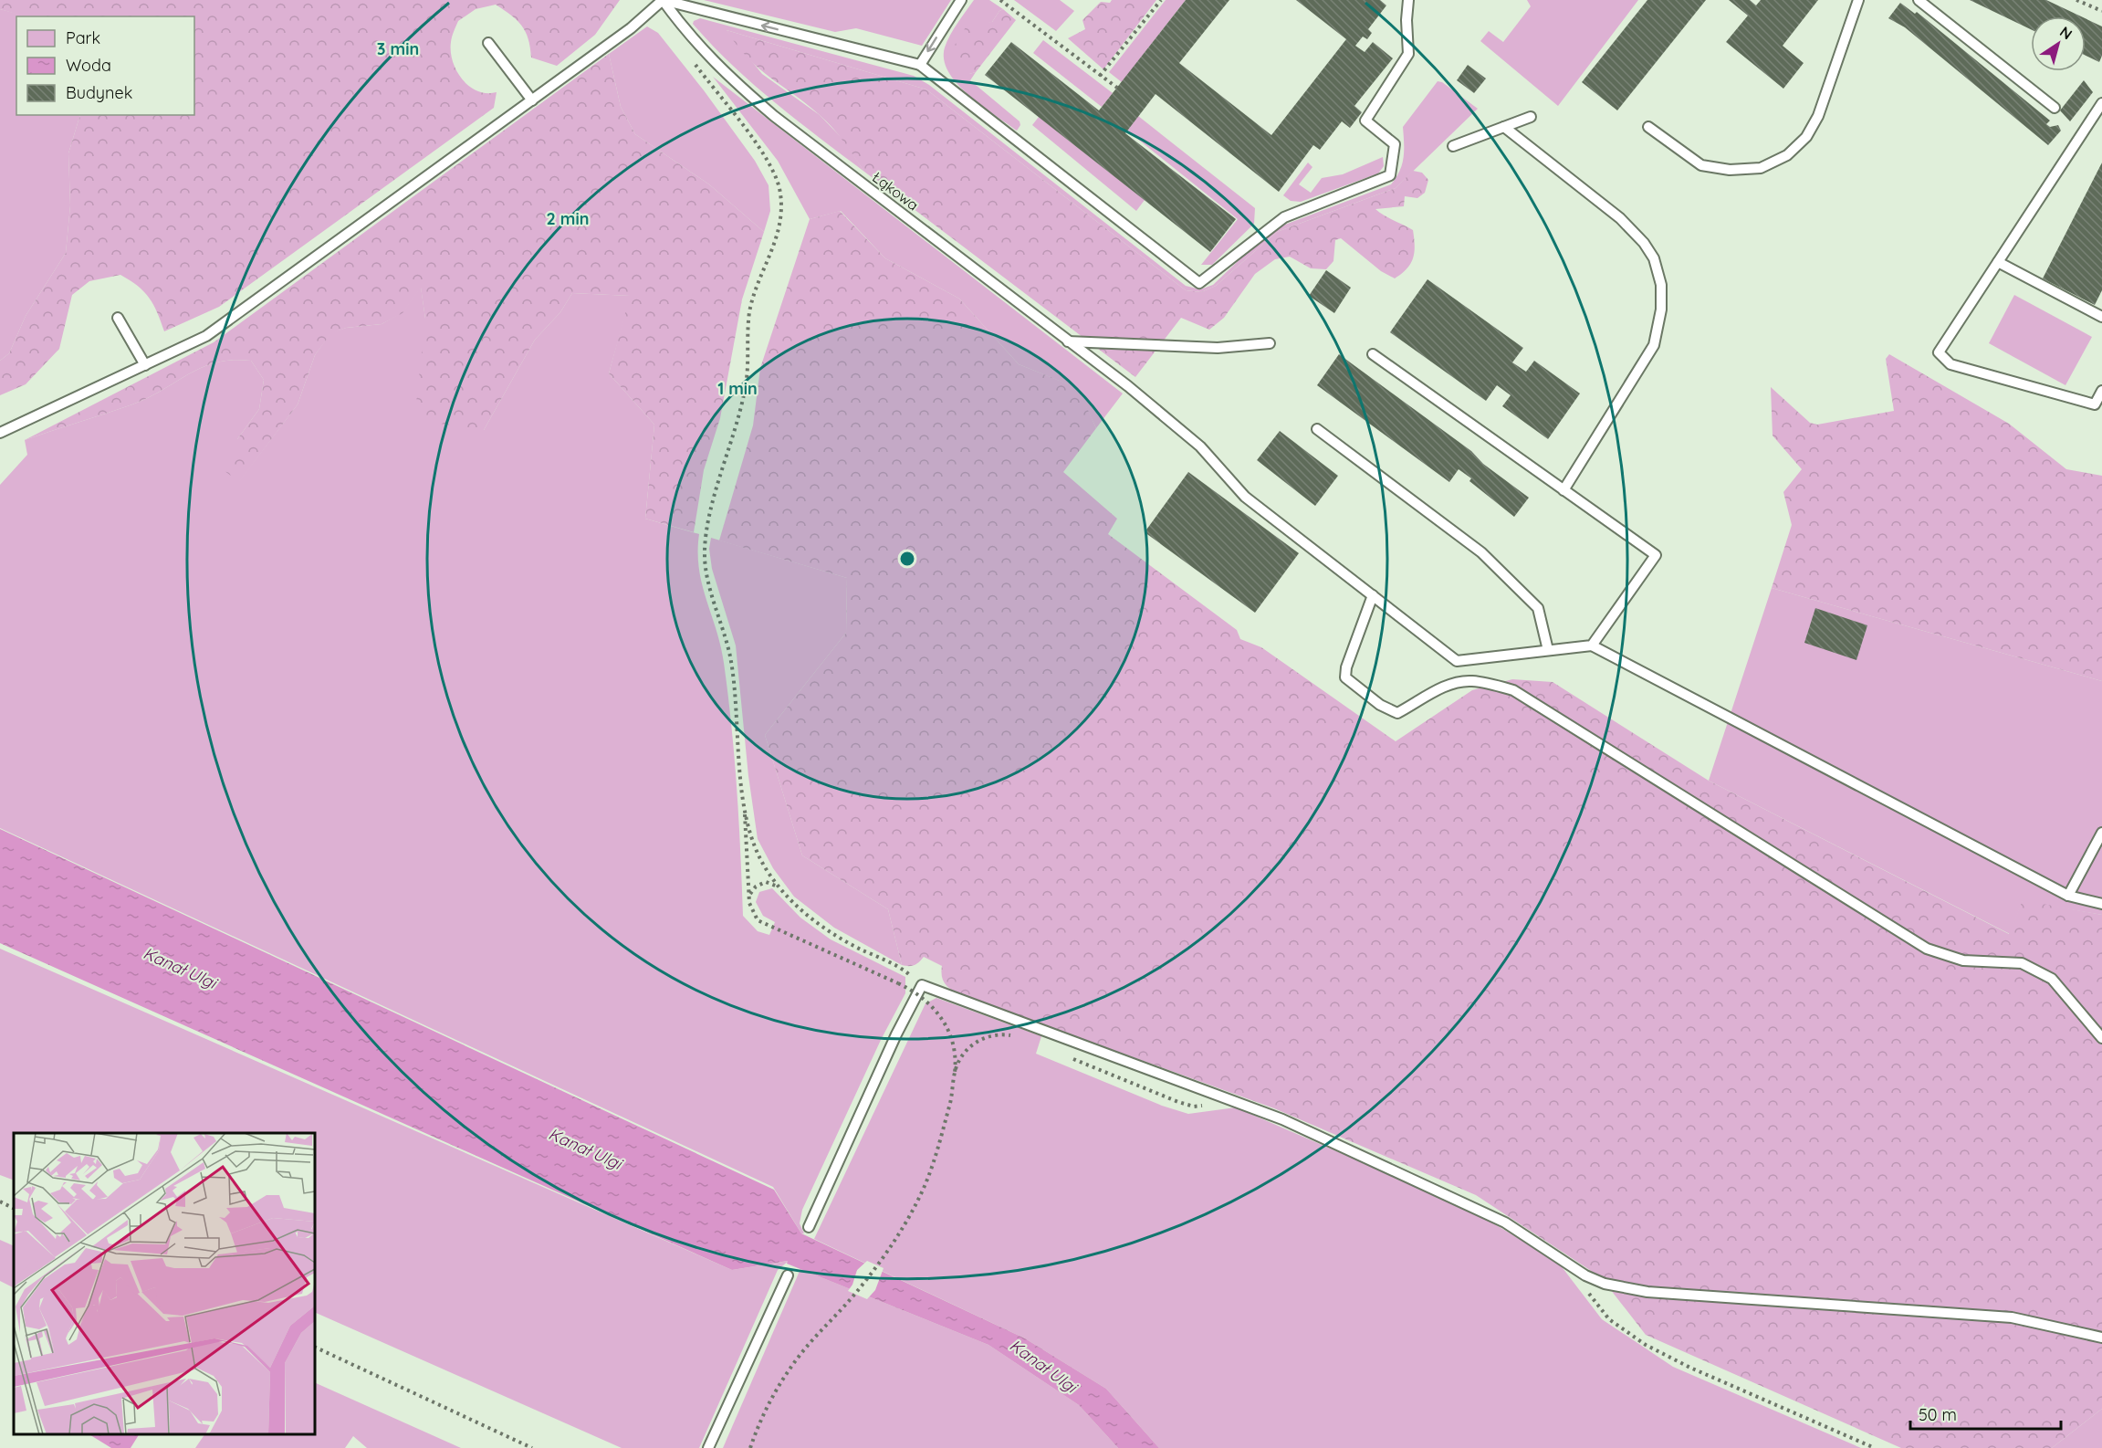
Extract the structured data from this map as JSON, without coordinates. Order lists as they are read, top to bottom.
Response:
{
  "streets": {
    "lane": ["Łąkowa"]
  },
  "water": ["Kanał Ulgi"],
  "legend": ["Park", "Woda", "Budynek"],
  "scale_bar": "50 m",
  "north": "top right",
  "rings": ["3 min", "2 min", "1 min"]
}
